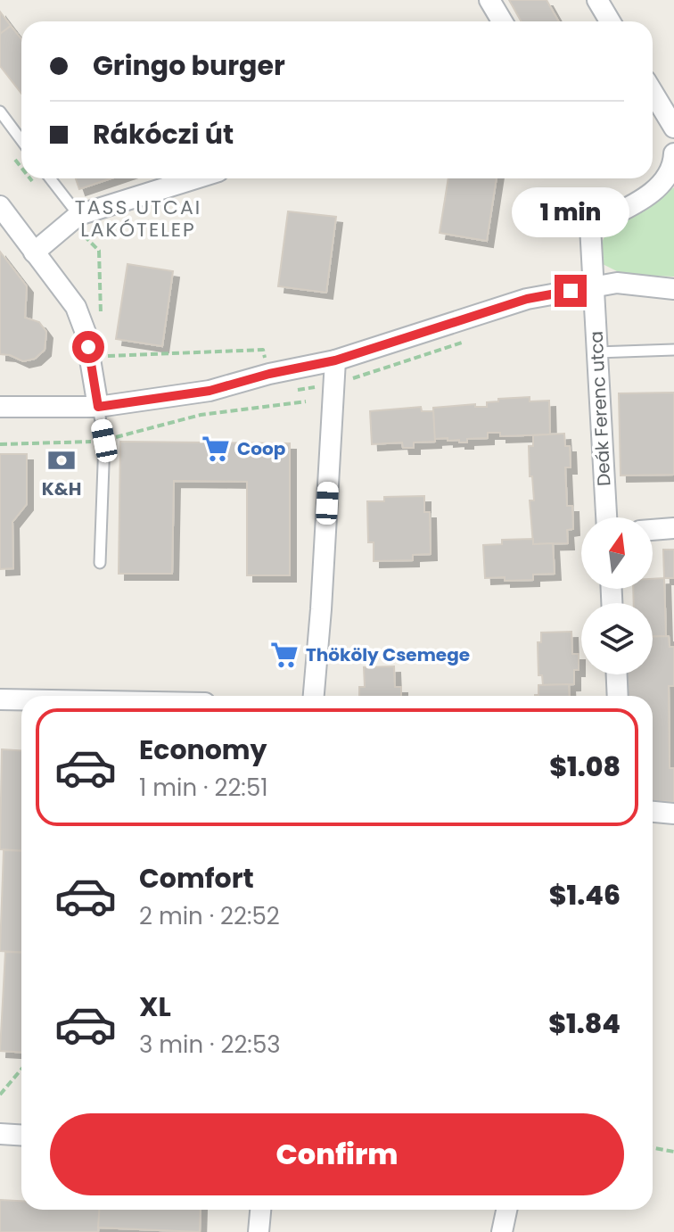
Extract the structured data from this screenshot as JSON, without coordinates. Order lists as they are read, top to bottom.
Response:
{
  "streets": {
    "street": ["Deák Ferenc utca"]
  },
  "districts": ["TASS UTCAI LAKÓTELEP"],
  "places": {
    "supermarket": ["Coop", "Thököly Csemege"],
    "bank": ["K&H"]
  },
  "north": "top",
  "page": {
    "banner": ["Gringo burger", "Rákóczi út"],
    "bubble": "1 min",
    "list": [
      {
        "name": "Economy",
        "note": "1 min · 22:51",
        "value": "$1.08"
      },
      {
        "name": "Comfort",
        "note": "2 min · 22:52",
        "value": "$1.46"
      },
      {
        "name": "XL",
        "note": "3 min · 22:53",
        "value": "$1.84"
      }
    ],
    "buttons": "Confirm"
  }
}
